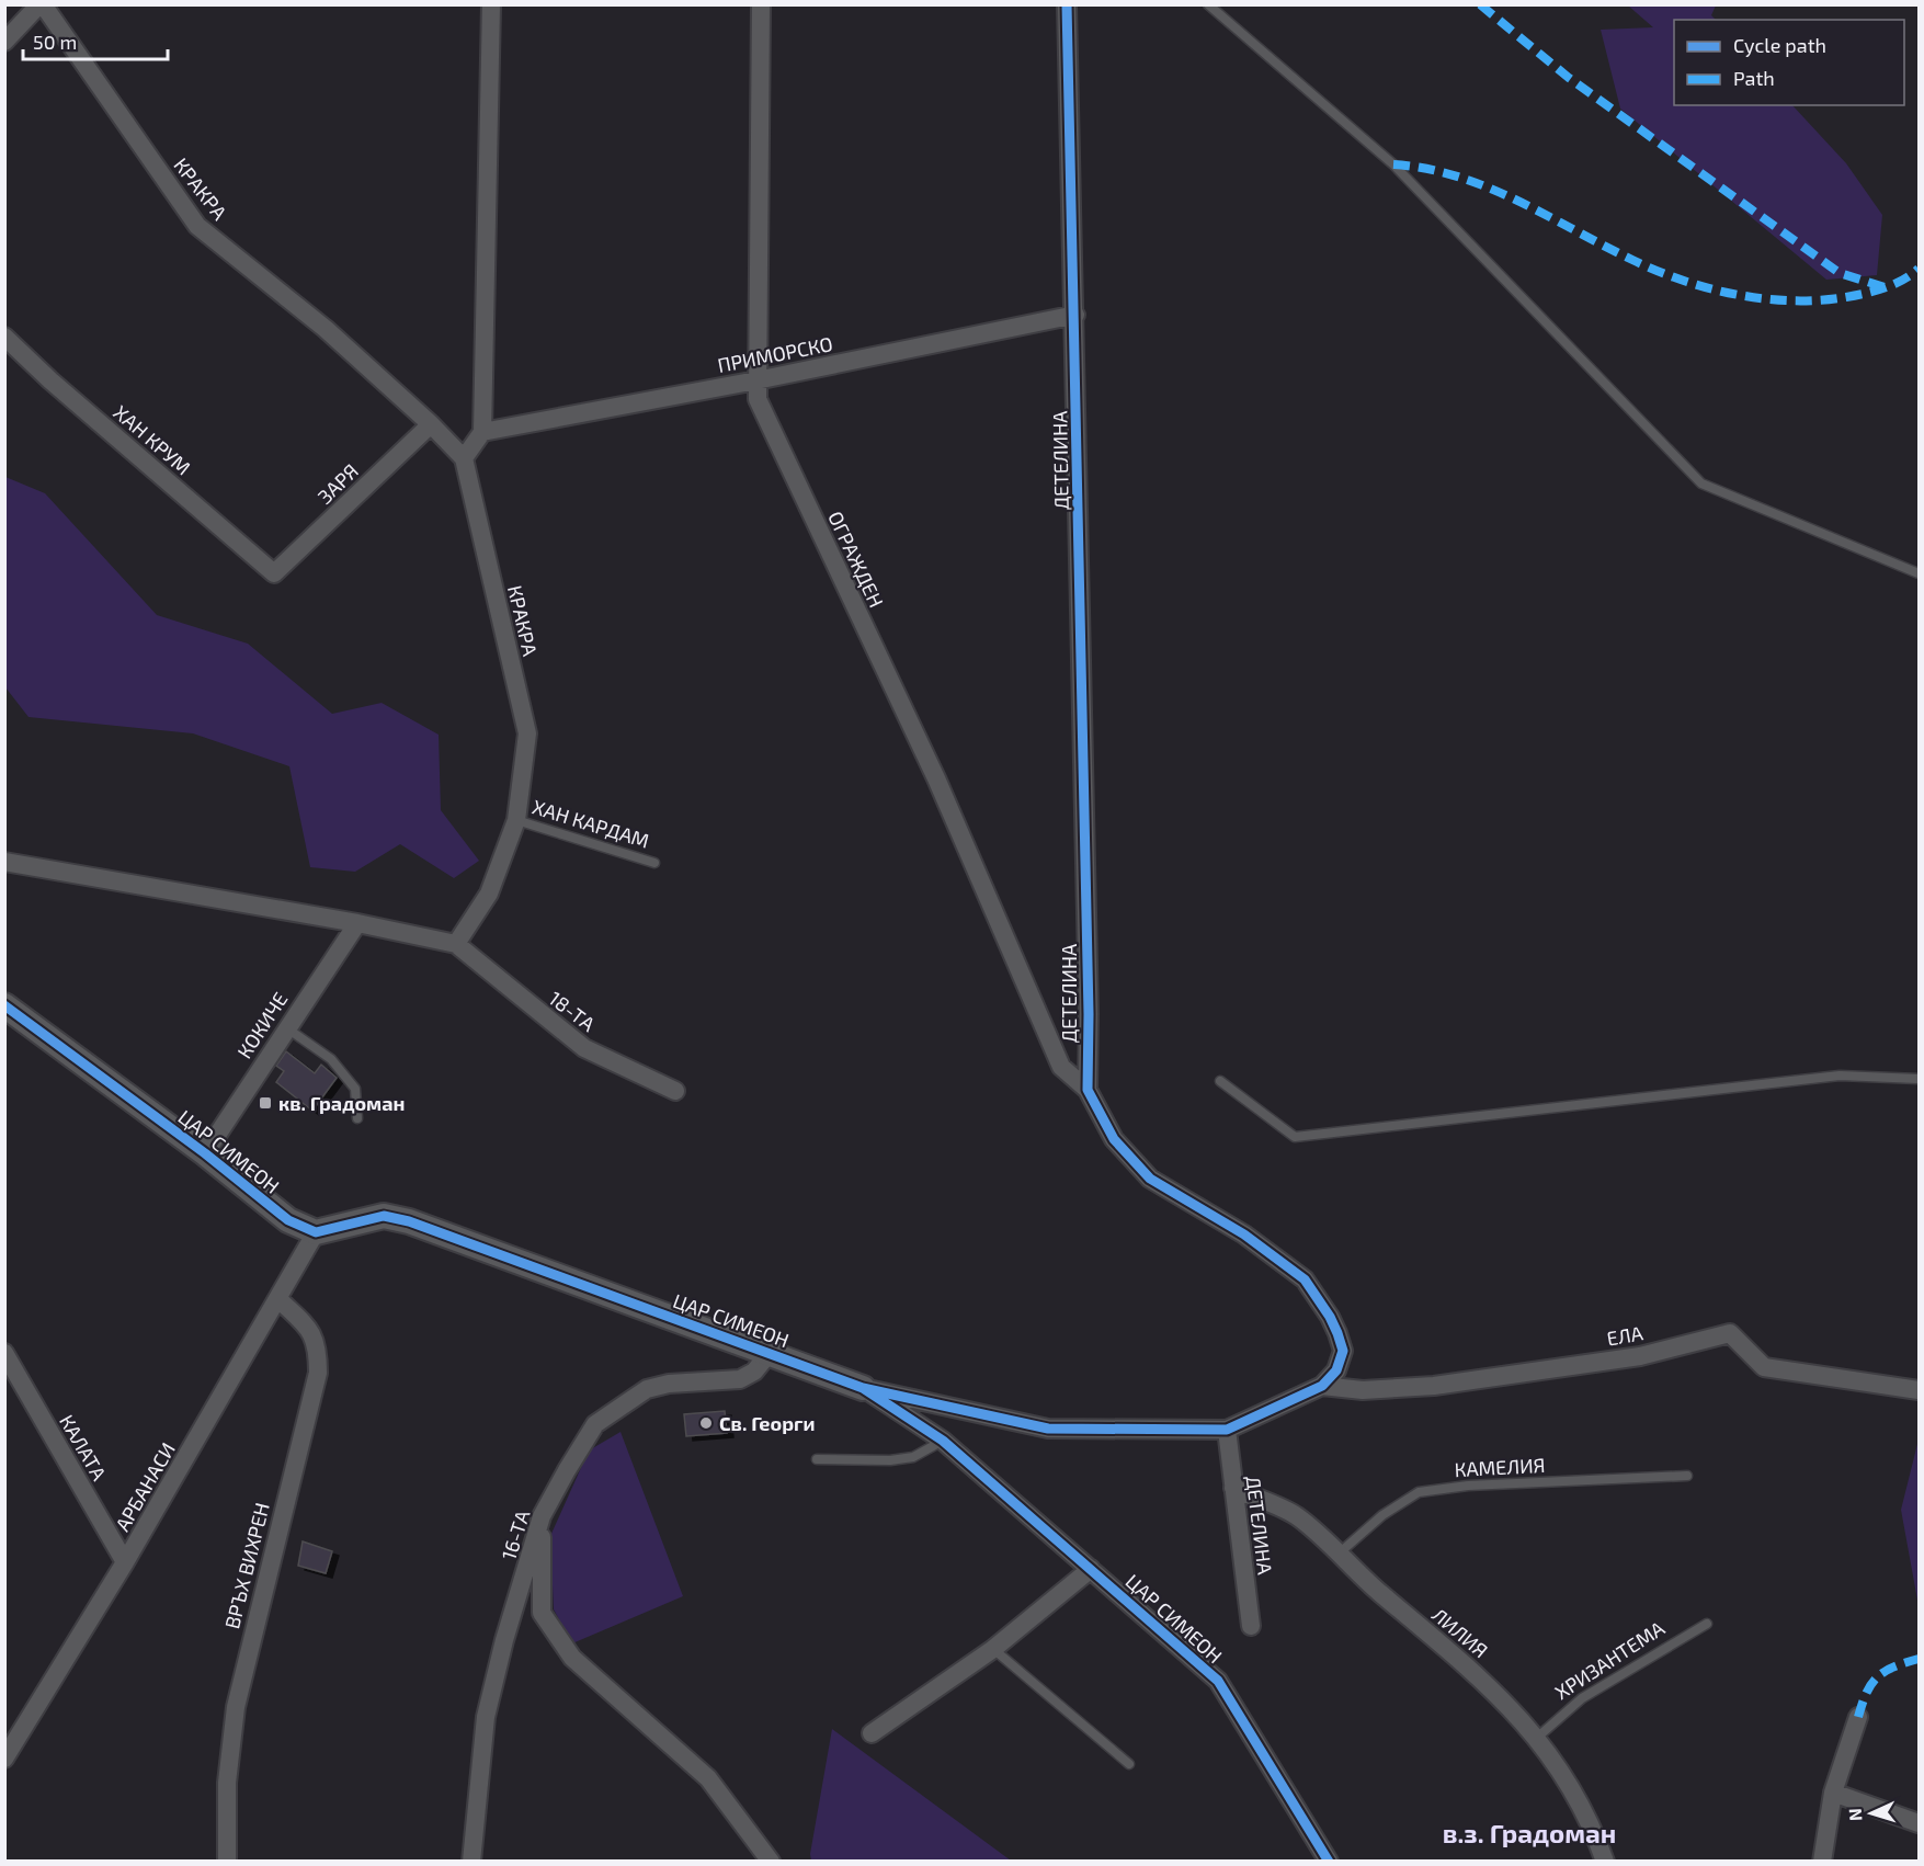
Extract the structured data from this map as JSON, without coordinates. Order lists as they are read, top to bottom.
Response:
{
  "streets": {
    "street": [
      "КРАКРА",
      "ПРИМОРСКО",
      "ХАН КРУМ",
      "ДЕТЕЛИНА",
      "ЗАРЯ",
      "ОГРАЖДЕН",
      "18-ТА",
      "КОКИЧЕ",
      "ЦАР СИМЕОН",
      "ЕЛА",
      "КАЛАТА",
      "АРБАНАСИ",
      "16-ТА",
      "ВРЪХ ВИХРЕН",
      "ЛИЛИЯ"
    ],
    "lane": ["ХАН КАРДАМ", "КАМЕЛИЯ", "ХРИЗАНТЕМА"]
  },
  "crossings": [
    ["КРАКРА", "ЗАРЯ"],
    ["КРАКРА", "ХАН КАРДАМ"],
    ["КРАКРА", "18-ТА"],
    ["ПРИМОРСКО", "ДЕТЕЛИНА"],
    ["ПРИМОРСКО", "ОГРАЖДЕН"],
    ["ХАН КРУМ", "ЗАРЯ"],
    ["ДЕТЕЛИНА", "ОГРАЖДЕН"],
    ["ДЕТЕЛИНА", "ЕЛА"],
    ["ДЕТЕЛИНА", "ЛИЛИЯ"],
    ["КОКИЧЕ", "ЦАР СИМЕОН"],
    ["ЦАР СИМЕОН", "АРБАНАСИ"],
    ["ЦАР СИМЕОН", "16-ТА"],
    ["КАЛАТА", "АРБАНАСИ"],
    ["КАМЕЛИЯ", "ЛИЛИЯ"],
    ["АРБАНАСИ", "ВРЪХ ВИХРЕН"],
    ["ЛИЛИЯ", "ХРИЗАНТЕМА"]
  ],
  "districts": ["в.з. Градоман"],
  "places": {
    "transit": ["кв. Градоман"],
    "other": ["Св. Георги"]
  },
  "legend": ["Cycle path", "Path"],
  "scale_bar": "50 m",
  "north": "left"
}
